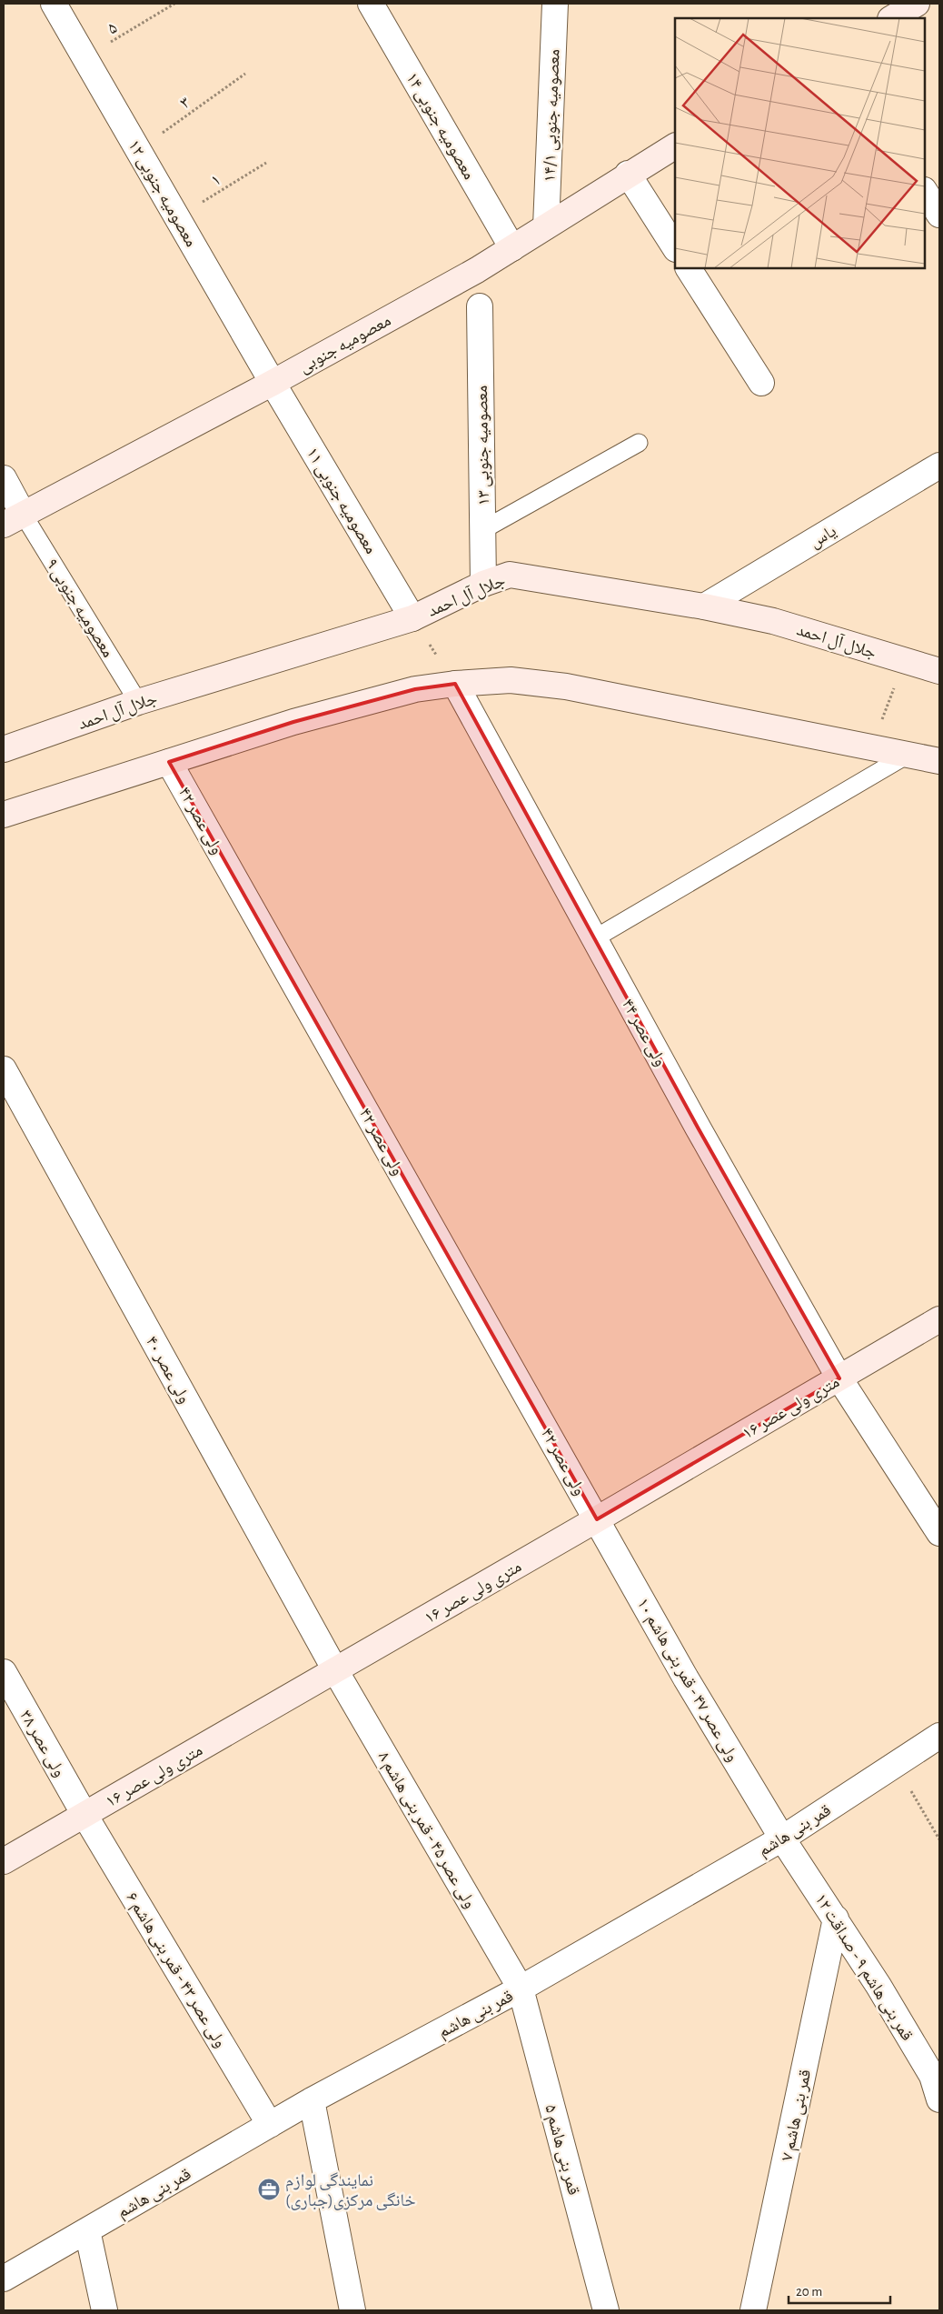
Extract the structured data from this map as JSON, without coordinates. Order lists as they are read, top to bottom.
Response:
{
  "streets": {
    "street": [
      "معصومیه جنوبی ۱۴/۱",
      "معصومیه جنوبی ۱۴",
      "معصومیه جنوبی ۱۲",
      "معصومیه جنوبی",
      "معصومیه جنوبی ۱۳",
      "معصومیه جنوبی ۱۱",
      "یاس",
      "جلال آل احمد",
      "ولی عصر ۴۲",
      "ولی عصر ۴۴",
      "ولی عصر ۴۰",
      "۱۶ متری ولی عصر",
      "ولی عصر ۴۷ - قمر بنی هاشم ۱۰",
      "ولی عصر ۳۸",
      "ولی عصر ۴۵ - قمر بنی هاشم ۸",
      "قمر بنی هاشم",
      "قمر بنی هاشم ۹ - صداقت ۱۲",
      "ولی عصر ۴۳ - قمر بنی هاشم ۶",
      "قمر بنی هاشم ۷",
      "قمر بنی هاشم ۵"
    ],
    "lane": ["معصومیه جنوبی ۹"],
    "path": ["۵", "۳", "۱"]
  },
  "crossings": [
    ["۵", "معصومیه جنوبی ۱۲"],
    ["۳", "معصومیه جنوبی ۱۲"],
    ["معصومیه جنوبی ۱۴/۱", "معصومیه جنوبی"],
    ["معصومیه جنوبی ۱۴", "معصومیه جنوبی"],
    ["۱", "معصومیه جنوبی ۱۲"],
    ["معصومیه جنوبی ۱۲", "معصومیه جنوبی"],
    ["معصومیه جنوبی ۱۲", "معصومیه جنوبی ۱۱"],
    ["معصومیه جنوبی", "معصومیه جنوبی ۱۱"],
    ["معصومیه جنوبی", "معصومیه جنوبی ۹"],
    ["معصومیه جنوبی ۱۳", "جلال آل احمد"],
    ["معصومیه جنوبی ۱۱", "جلال آل احمد"],
    ["یاس", "جلال آل احمد"],
    ["جلال آل احمد", "معصومیه جنوبی ۹"],
    ["ولی عصر ۴۲", "۱۶ متری ولی عصر"],
    ["ولی عصر ۴۲", "ولی عصر ۴۷ - قمر بنی هاشم ۱۰"],
    ["ولی عصر ۴۴", "۱۶ متری ولی عصر"],
    ["ولی عصر ۴۰", "۱۶ متری ولی عصر"],
    ["ولی عصر ۴۰", "ولی عصر ۴۵ - قمر بنی هاشم ۸"],
    ["۱۶ متری ولی عصر", "ولی عصر ۴۷ - قمر بنی هاشم ۱۰"],
    ["۱۶ متری ولی عصر", "ولی عصر ۳۸"],
    ["۱۶ متری ولی عصر", "ولی عصر ۴۵ - قمر بنی هاشم ۸"],
    ["۱۶ متری ولی عصر", "ولی عصر ۴۳ - قمر بنی هاشم ۶"],
    ["ولی عصر ۴۷ - قمر بنی هاشم ۱۰", "قمر بنی هاشم"],
    ["ولی عصر ۴۷ - قمر بنی هاشم ۱۰", "قمر بنی هاشم ۹ - صداقت ۱۲"],
    ["ولی عصر ۳۸", "ولی عصر ۴۳ - قمر بنی هاشم ۶"],
    ["ولی عصر ۴۵ - قمر بنی هاشم ۸", "قمر بنی هاشم"],
    ["ولی عصر ۴۵ - قمر بنی هاشم ۸", "قمر بنی هاشم ۵"],
    ["قمر بنی هاشم", "قمر بنی هاشم ۹ - صداقت ۱۲"],
    ["قمر بنی هاشم", "ولی عصر ۴۳ - قمر بنی هاشم ۶"],
    ["قمر بنی هاشم", "قمر بنی هاشم ۵"],
    ["قمر بنی هاشم ۹ - صداقت ۱۲", "قمر بنی هاشم ۷"]
  ],
  "places": {
    "office": ["نمایندگی لوازم خانگی مرکزی(جباری)"]
  },
  "scale_bar": "20 m"
}
